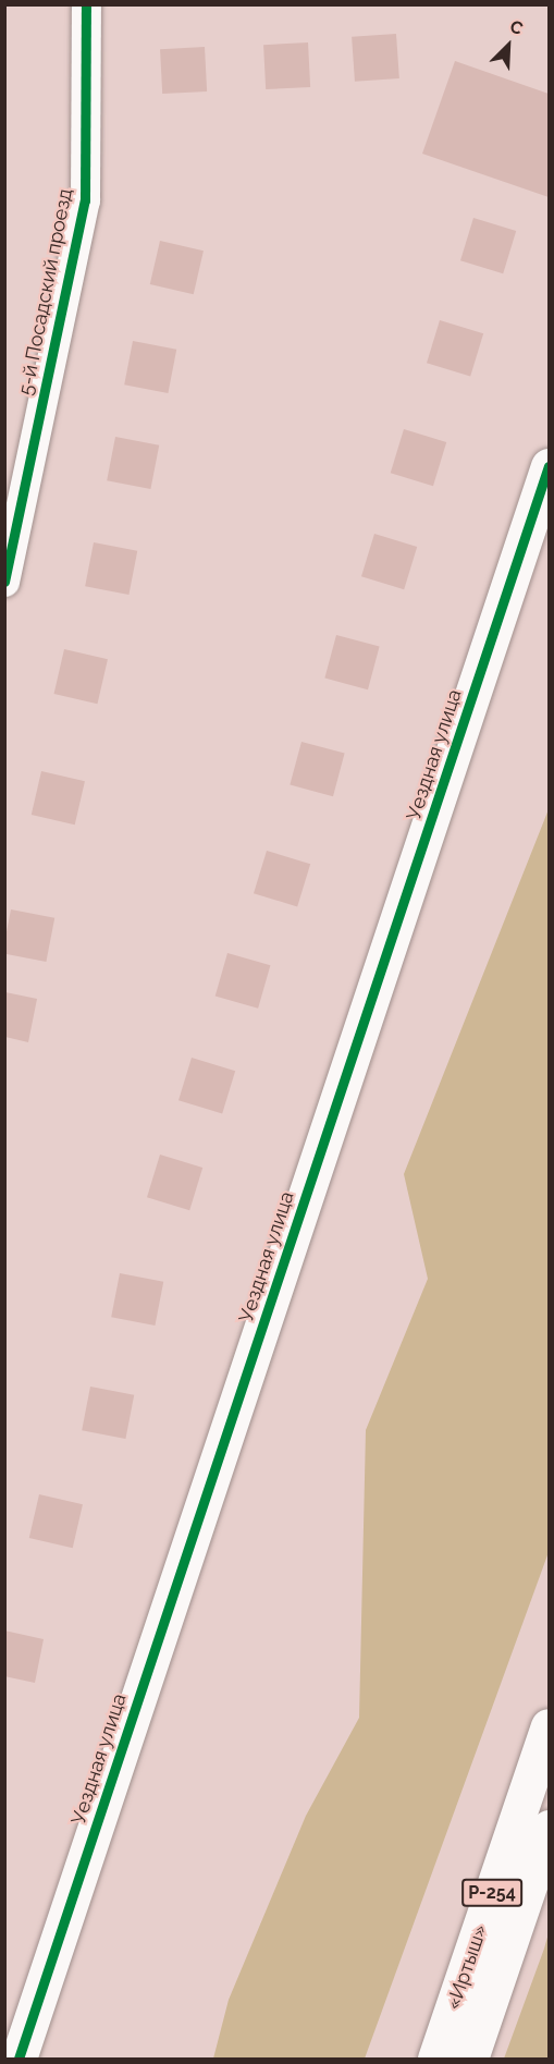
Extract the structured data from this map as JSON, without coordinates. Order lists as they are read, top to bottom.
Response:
{
  "streets": {
    "main road": ["Уездная улица", "Р-254", "«Иртыш»"],
    "street": ["5-й Посадский проезд"]
  },
  "north": "top right"
}
